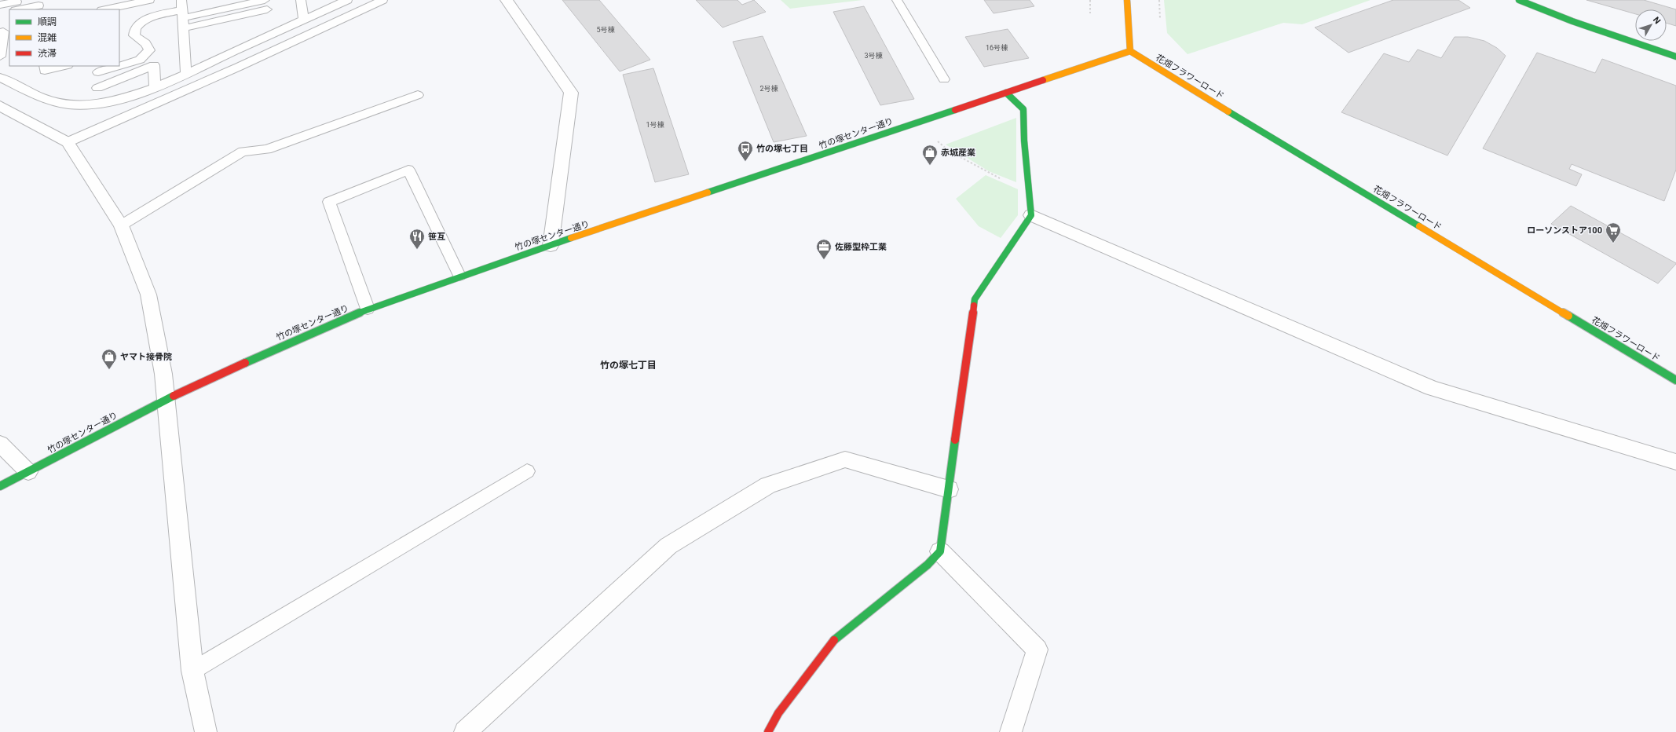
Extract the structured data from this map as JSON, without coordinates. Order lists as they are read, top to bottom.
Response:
{
  "streets": {
    "street": ["花畑フラワーロード", "竹の塚センター通り"]
  },
  "crossings": [
    ["花畑フラワーロード", "竹の塚センター通り"]
  ],
  "districts": ["竹の塚七丁目"],
  "places": {
    "bus stop": ["竹の塚七丁目"],
    "shop": ["赤城産業", "ヤマト接骨院"],
    "supermarket": ["ローソンストア100"],
    "restaurant": ["笹互"],
    "office": ["佐藤型枠工業"]
  },
  "house_numbers": [
    "5号棟",
    "16号棟",
    "3号棟",
    "2号棟",
    "1号棟"
  ],
  "legend": ["順調", "混雑", "渋滞"],
  "north": "top right"
}
